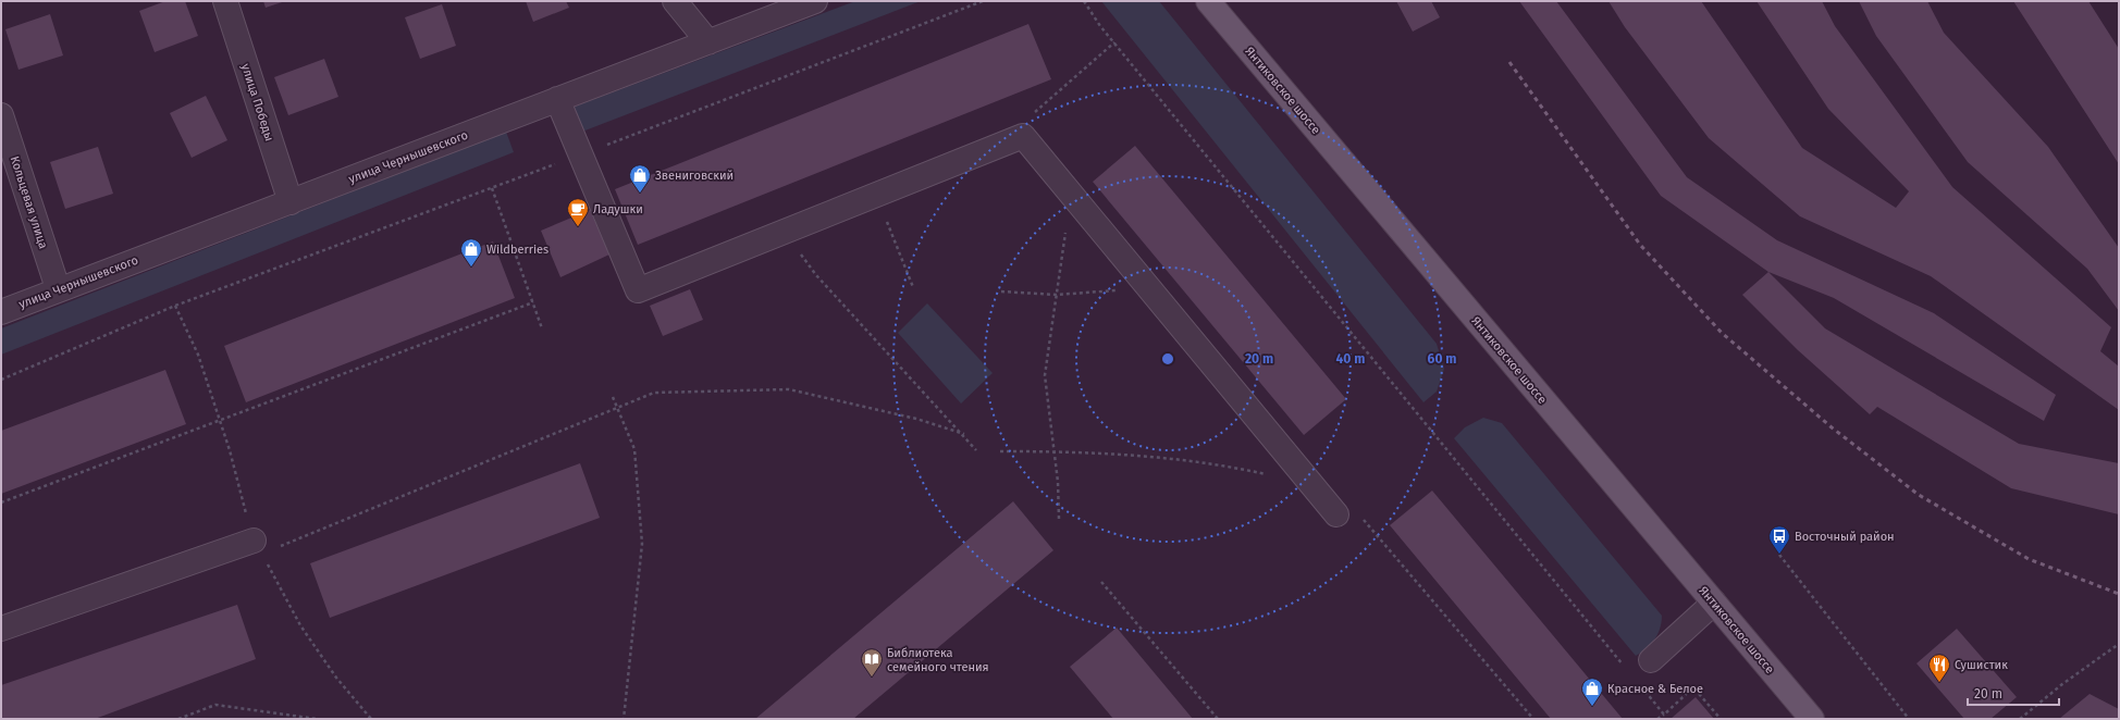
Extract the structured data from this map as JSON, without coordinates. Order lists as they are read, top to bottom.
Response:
{
  "streets": {
    "main road": ["Янтиковское шоссе"],
    "street": ["улица Победы", "улица Чернышевского", "Кольцевая улица"]
  },
  "crossings": [
    ["улица Победы", "улица Чернышевского"],
    ["улица Чернышевского", "Кольцевая улица"]
  ],
  "places": {
    "shop": ["Звениговский", "Wildberries", "Красное & Белое"],
    "cafe": ["Ладушки"],
    "bus stop": ["Восточный район"],
    "library": ["Библиотека семейного чтения"],
    "restaurant": ["Сушистик"]
  },
  "scale_bar": "20 m",
  "rings": ["20 m", "40 m", "60 m"]
}
